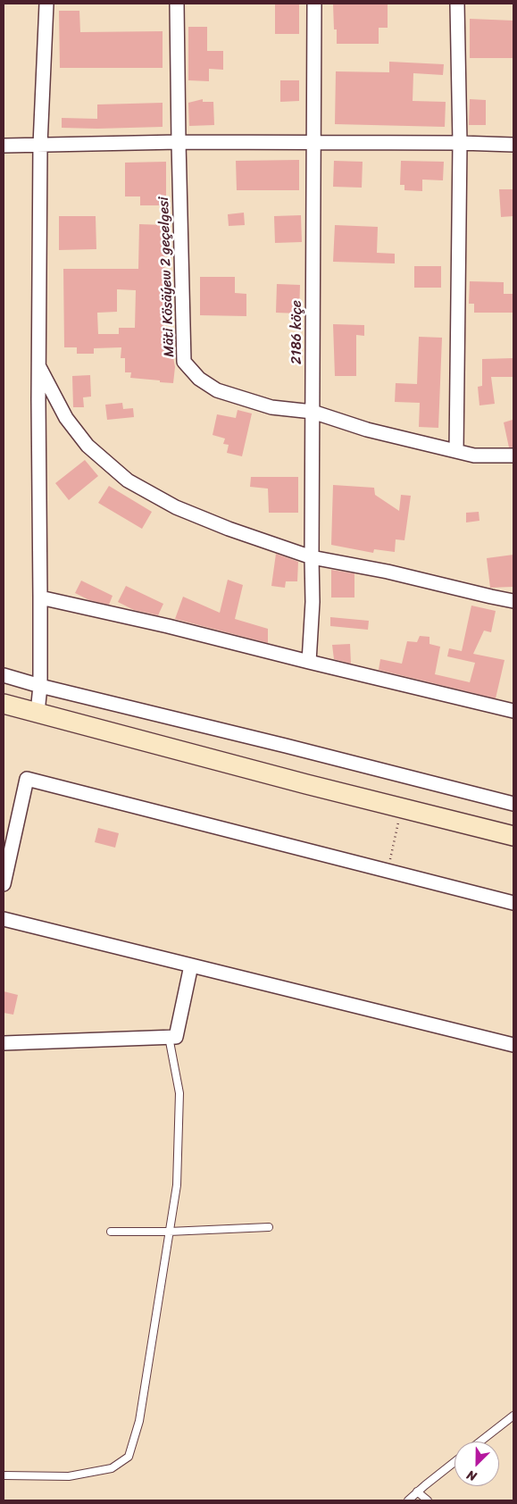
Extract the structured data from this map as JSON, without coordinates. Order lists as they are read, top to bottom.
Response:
{
  "streets": {
    "street": ["Mäti Kösäýew 2 geçelgesi", "2186 köçe"]
  },
  "crossings": [
    ["Mäti Kösäýew 2 geçelgesi", "2186 köçe"]
  ],
  "north": "bottom left"
}
